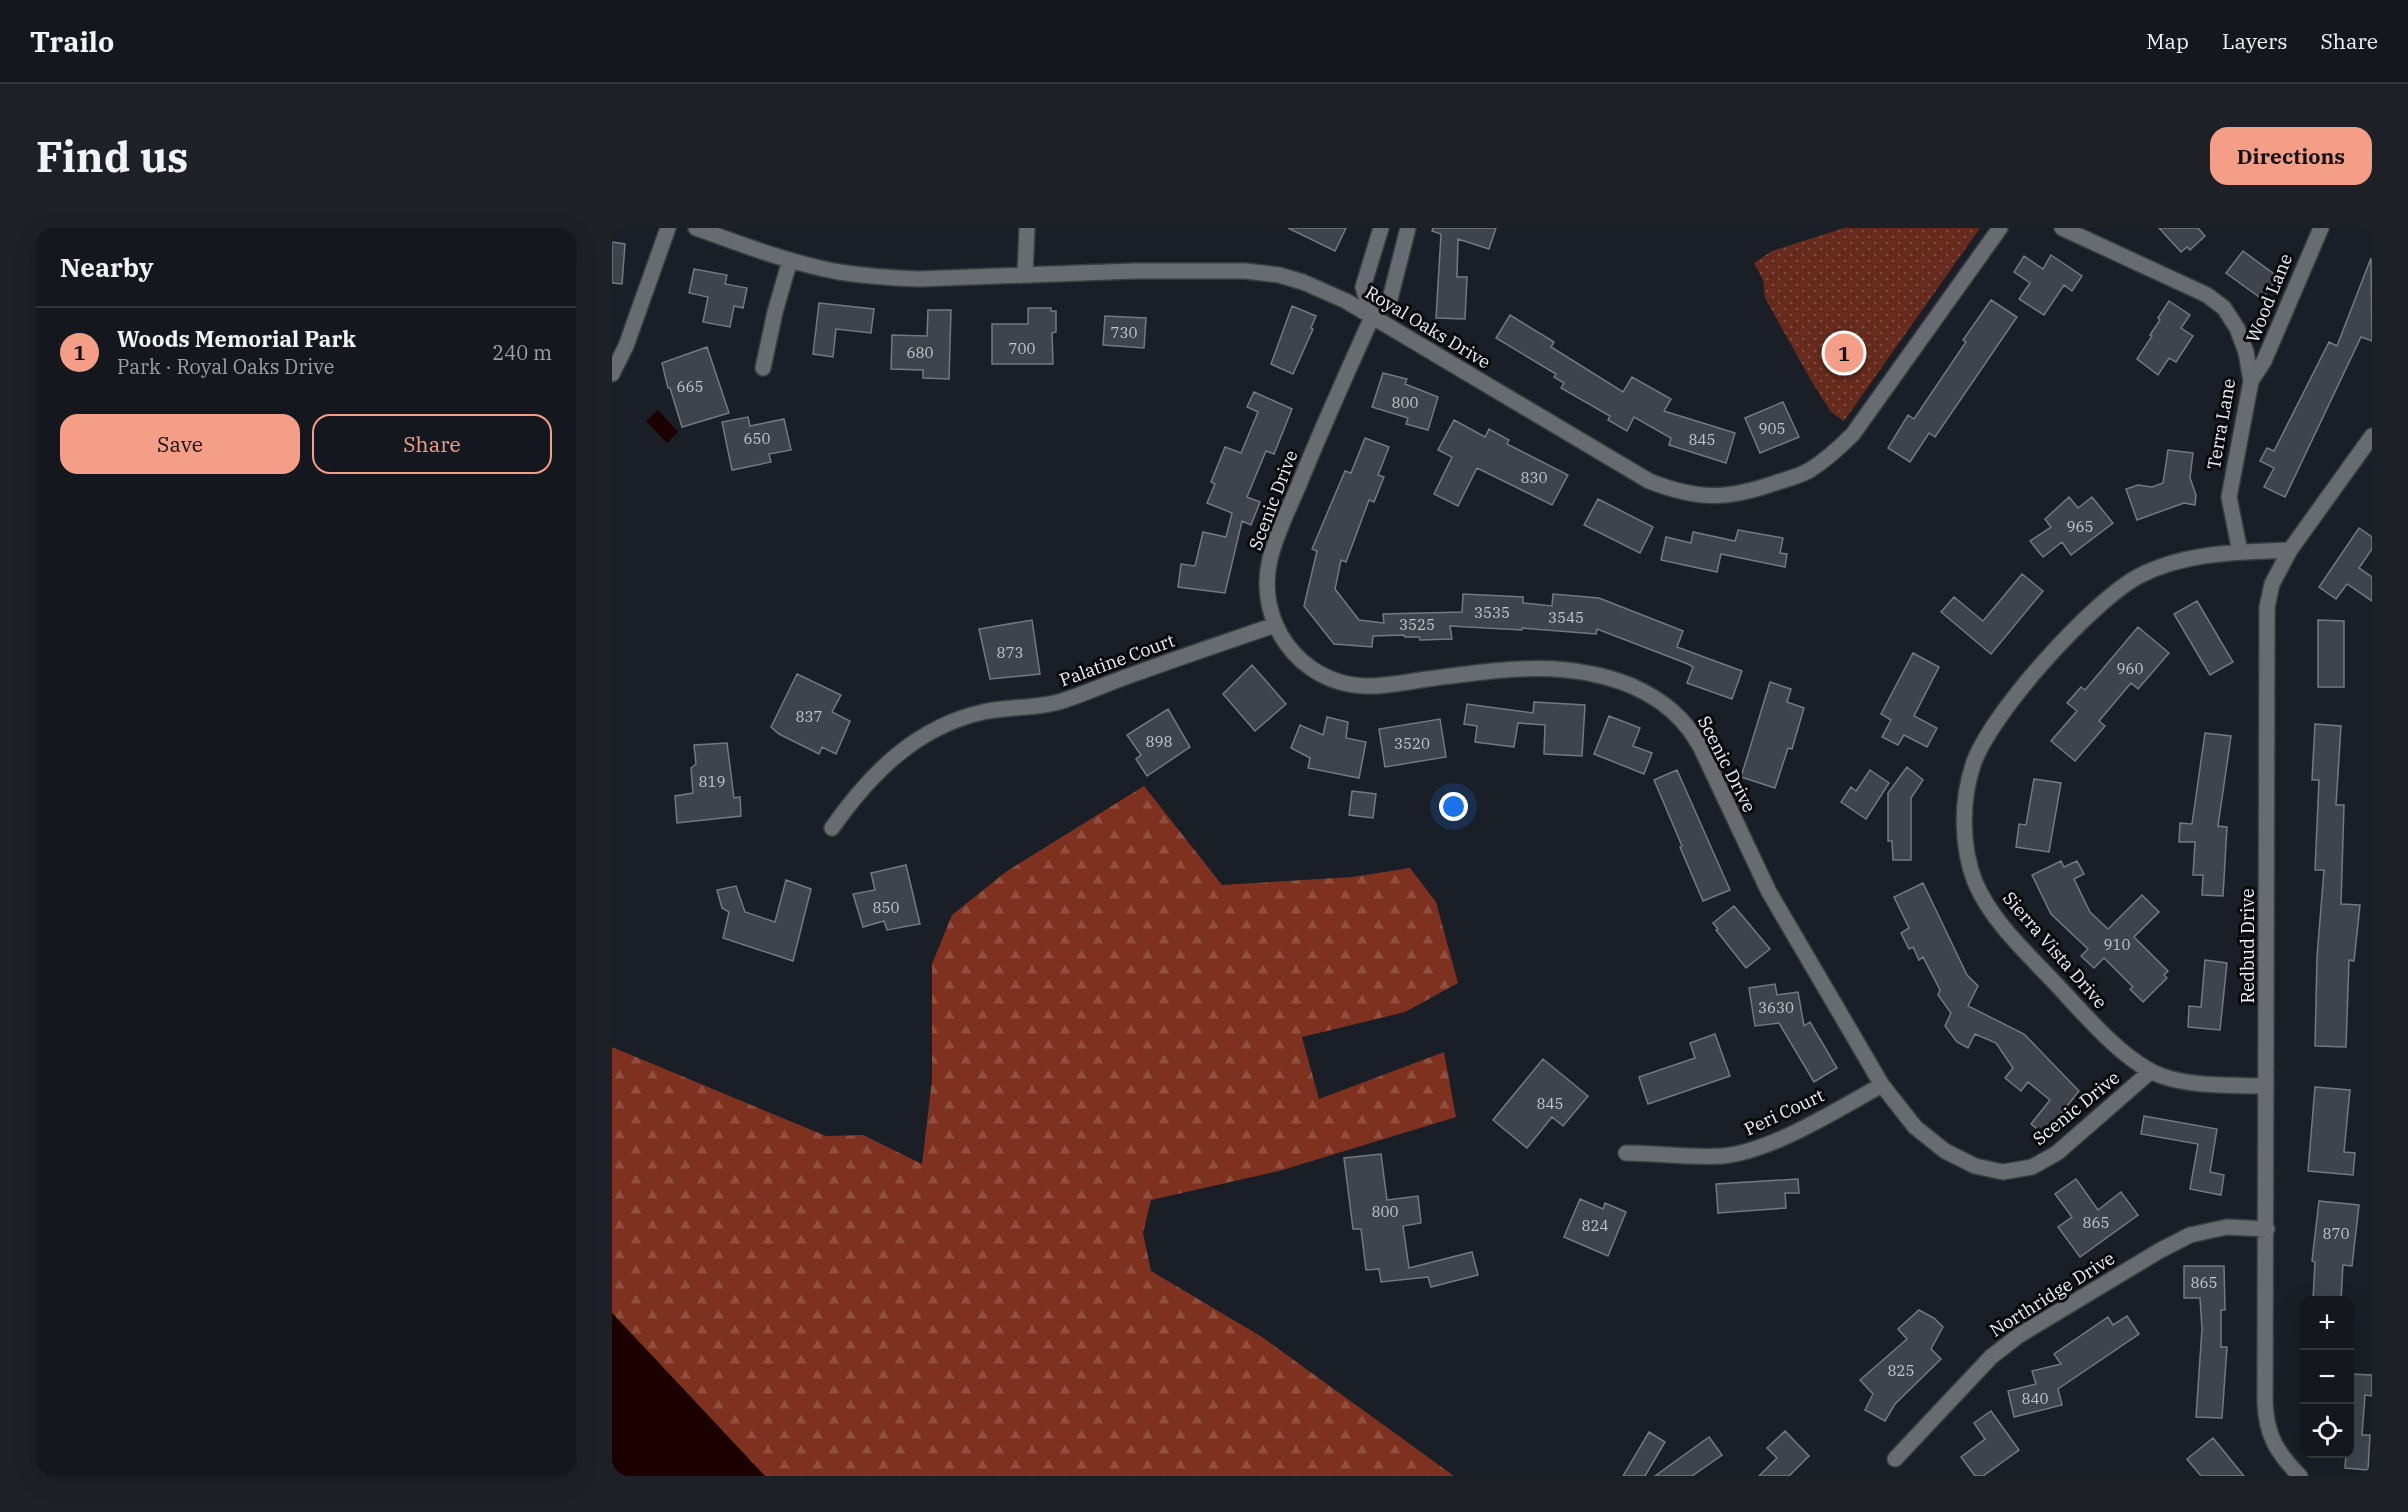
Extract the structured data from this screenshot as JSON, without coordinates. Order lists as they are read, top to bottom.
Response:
{
  "streets": {
    "street": [
      "Wood Lane",
      "Royal Oaks Drive",
      "Terra Lane",
      "Scenic Drive",
      "Palatine Court",
      "Redbud Drive",
      "Sierra Vista Drive",
      "Peri Court",
      "Northridge Drive"
    ]
  },
  "crossings": [
    ["Wood Lane", "Terra Lane"],
    ["Royal Oaks Drive", "Scenic Drive"],
    ["Terra Lane", "Sierra Vista Drive"],
    ["Scenic Drive", "Palatine Court"],
    ["Scenic Drive", "Sierra Vista Drive"],
    ["Scenic Drive", "Peri Court"],
    ["Redbud Drive", "Sierra Vista Drive"],
    ["Redbud Drive", "Northridge Drive"]
  ],
  "house_numbers": [
    "730",
    "700",
    "680",
    "665",
    "800",
    "905",
    "650",
    "845",
    "830",
    "965",
    "3535",
    "3545",
    "3525",
    "873",
    "960",
    "837",
    "898",
    "3520",
    "819",
    "850",
    "910",
    "3630",
    "845",
    "800",
    "865",
    "824",
    "870",
    "865",
    "825",
    "840"
  ],
  "page": {
    "header": "Trailo",
    "nav": ["Map", "Layers", "Share"],
    "buttons": [
      "Directions",
      ["Save", "Share"]
    ],
    "title": "Find us",
    "heading": "Nearby",
    "list": [
      {
        "mark": "1",
        "name": "Woods Memorial Park",
        "note": "Park · Royal Oaks Drive",
        "value": "240 m"
      }
    ],
    "pins": "1",
    "map_buttons": ["+", "−"]
  }
}
